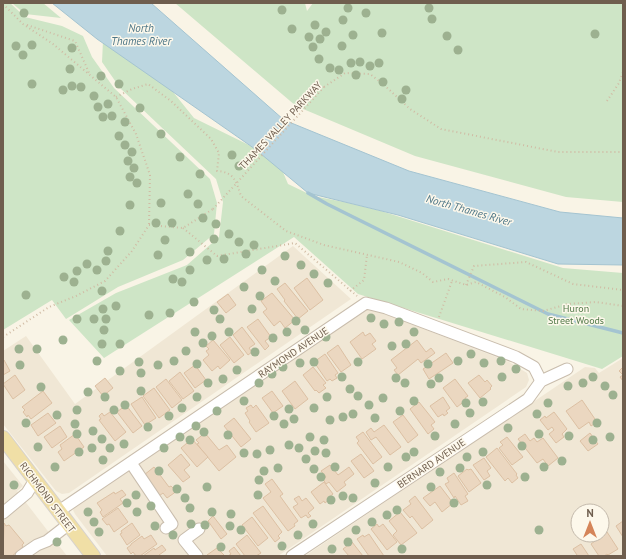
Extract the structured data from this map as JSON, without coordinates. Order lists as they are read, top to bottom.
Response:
{
  "streets": {
    "main road": ["RICHMOND STREET"],
    "street": ["RAYMOND AVENUE", "BERNARD AVENUE"],
    "path": ["THAMES VALLEY PARKWAY"]
  },
  "crossings": [
    ["RAYMOND AVENUE", "RICHMOND STREET"]
  ],
  "water": ["North Thames River"],
  "parks": ["Huron Street Woods"],
  "north": "top"
}
